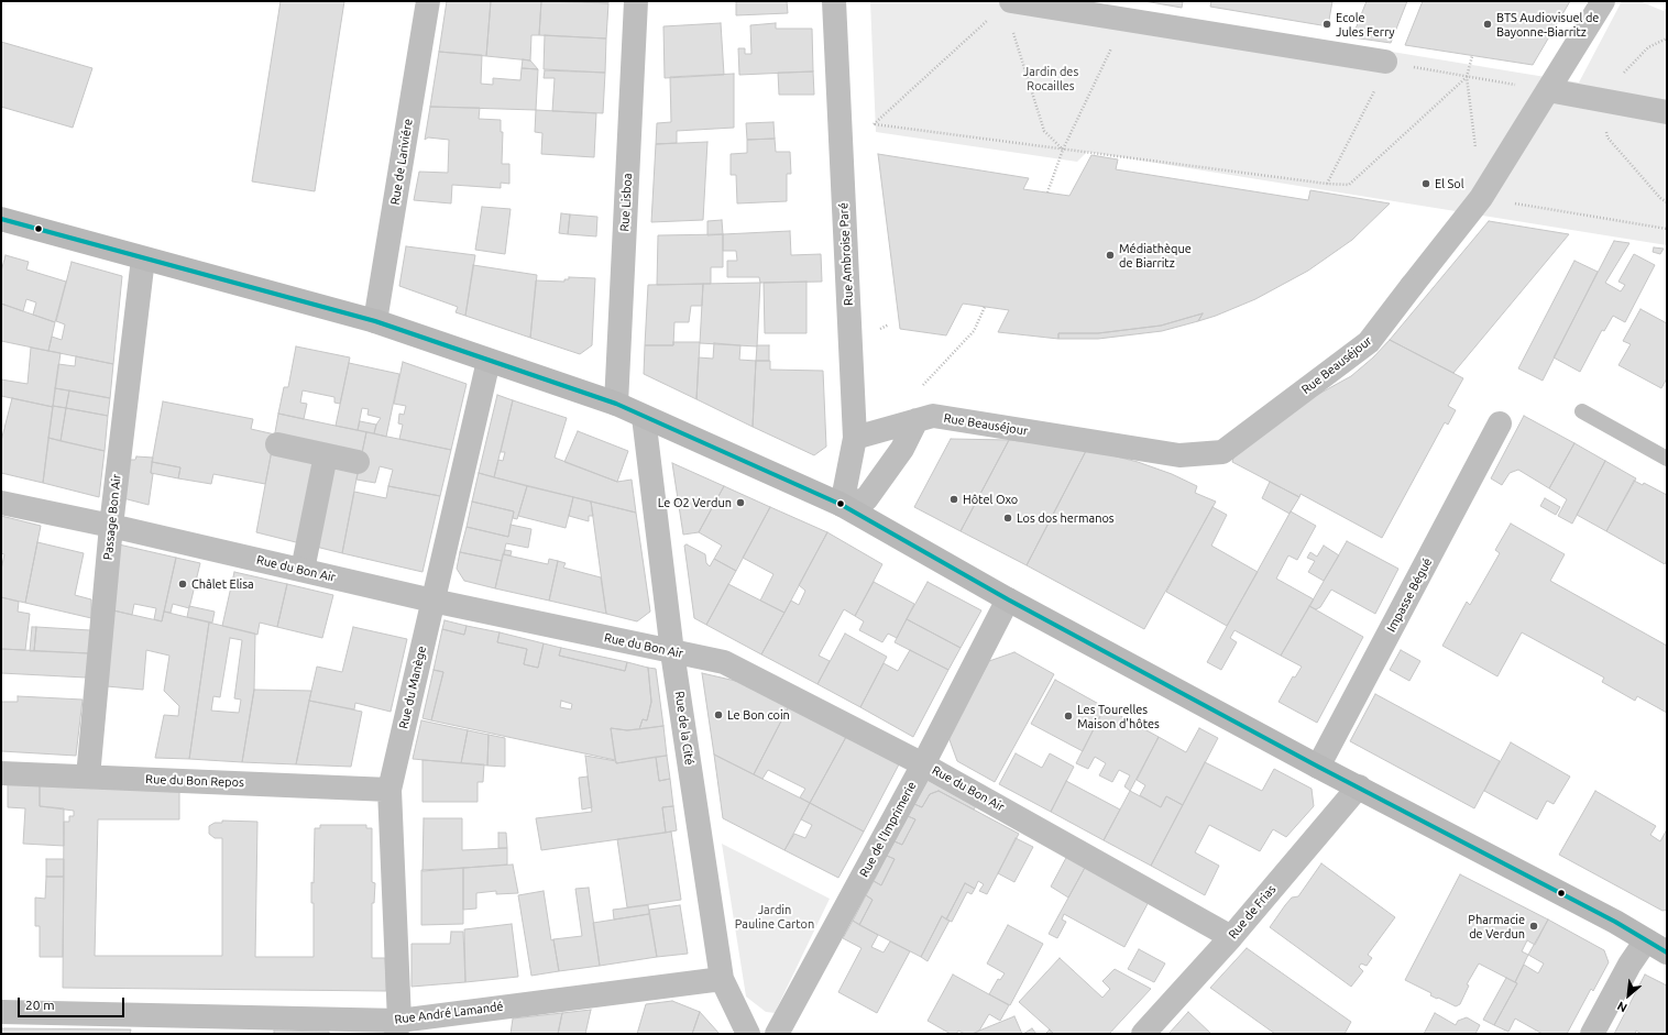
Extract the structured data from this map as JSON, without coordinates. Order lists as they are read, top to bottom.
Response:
{
  "streets": {
    "street": [
      "Rue de Lariviére",
      "Rue Lisboa",
      "Rue Ambroise Paré",
      "Rue Beauséjour",
      "Passage Bon Air",
      "Rue du Bon Air",
      "Impasse Bégué",
      "Rue du Manège",
      "Rue de la Cité",
      "Rue du Bon Repos",
      "Rue de l'Imprimerie",
      "Rue de Frias",
      "Rue André Lamandé"
    ]
  },
  "crossings": [
    ["Rue Ambroise Paré", "Rue Beauséjour"],
    ["Passage Bon Air", "Rue du Bon Air"],
    ["Passage Bon Air", "Rue du Bon Repos"],
    ["Rue du Bon Air", "Rue du Manège"],
    ["Rue du Bon Air", "Rue de la Cité"],
    ["Rue du Bon Air", "Rue de l'Imprimerie"],
    ["Rue du Bon Air", "Rue de Frias"],
    ["Rue du Manège", "Rue du Bon Repos"],
    ["Rue du Manège", "Rue André Lamandé"],
    ["Rue de la Cité", "Rue André Lamandé"]
  ],
  "parks": ["Jardin des Rocailles", "Jardin Pauline Carton"],
  "places": [
    "Ecole Jules Ferry",
    "BTS Audiovisuel de Bayonne-Biarritz",
    "El Sol",
    "Médiathèque de Biarritz",
    "Hôtel Oxo",
    "Le O2 Verdun",
    "Los dos hermanos",
    "Châlet Elisa",
    "Le Bon coin",
    "Les Tourelles Maison d'hôtes",
    "Pharmacie de Verdun"
  ],
  "scale_bar": "20 m",
  "north": "bottom left"
}
